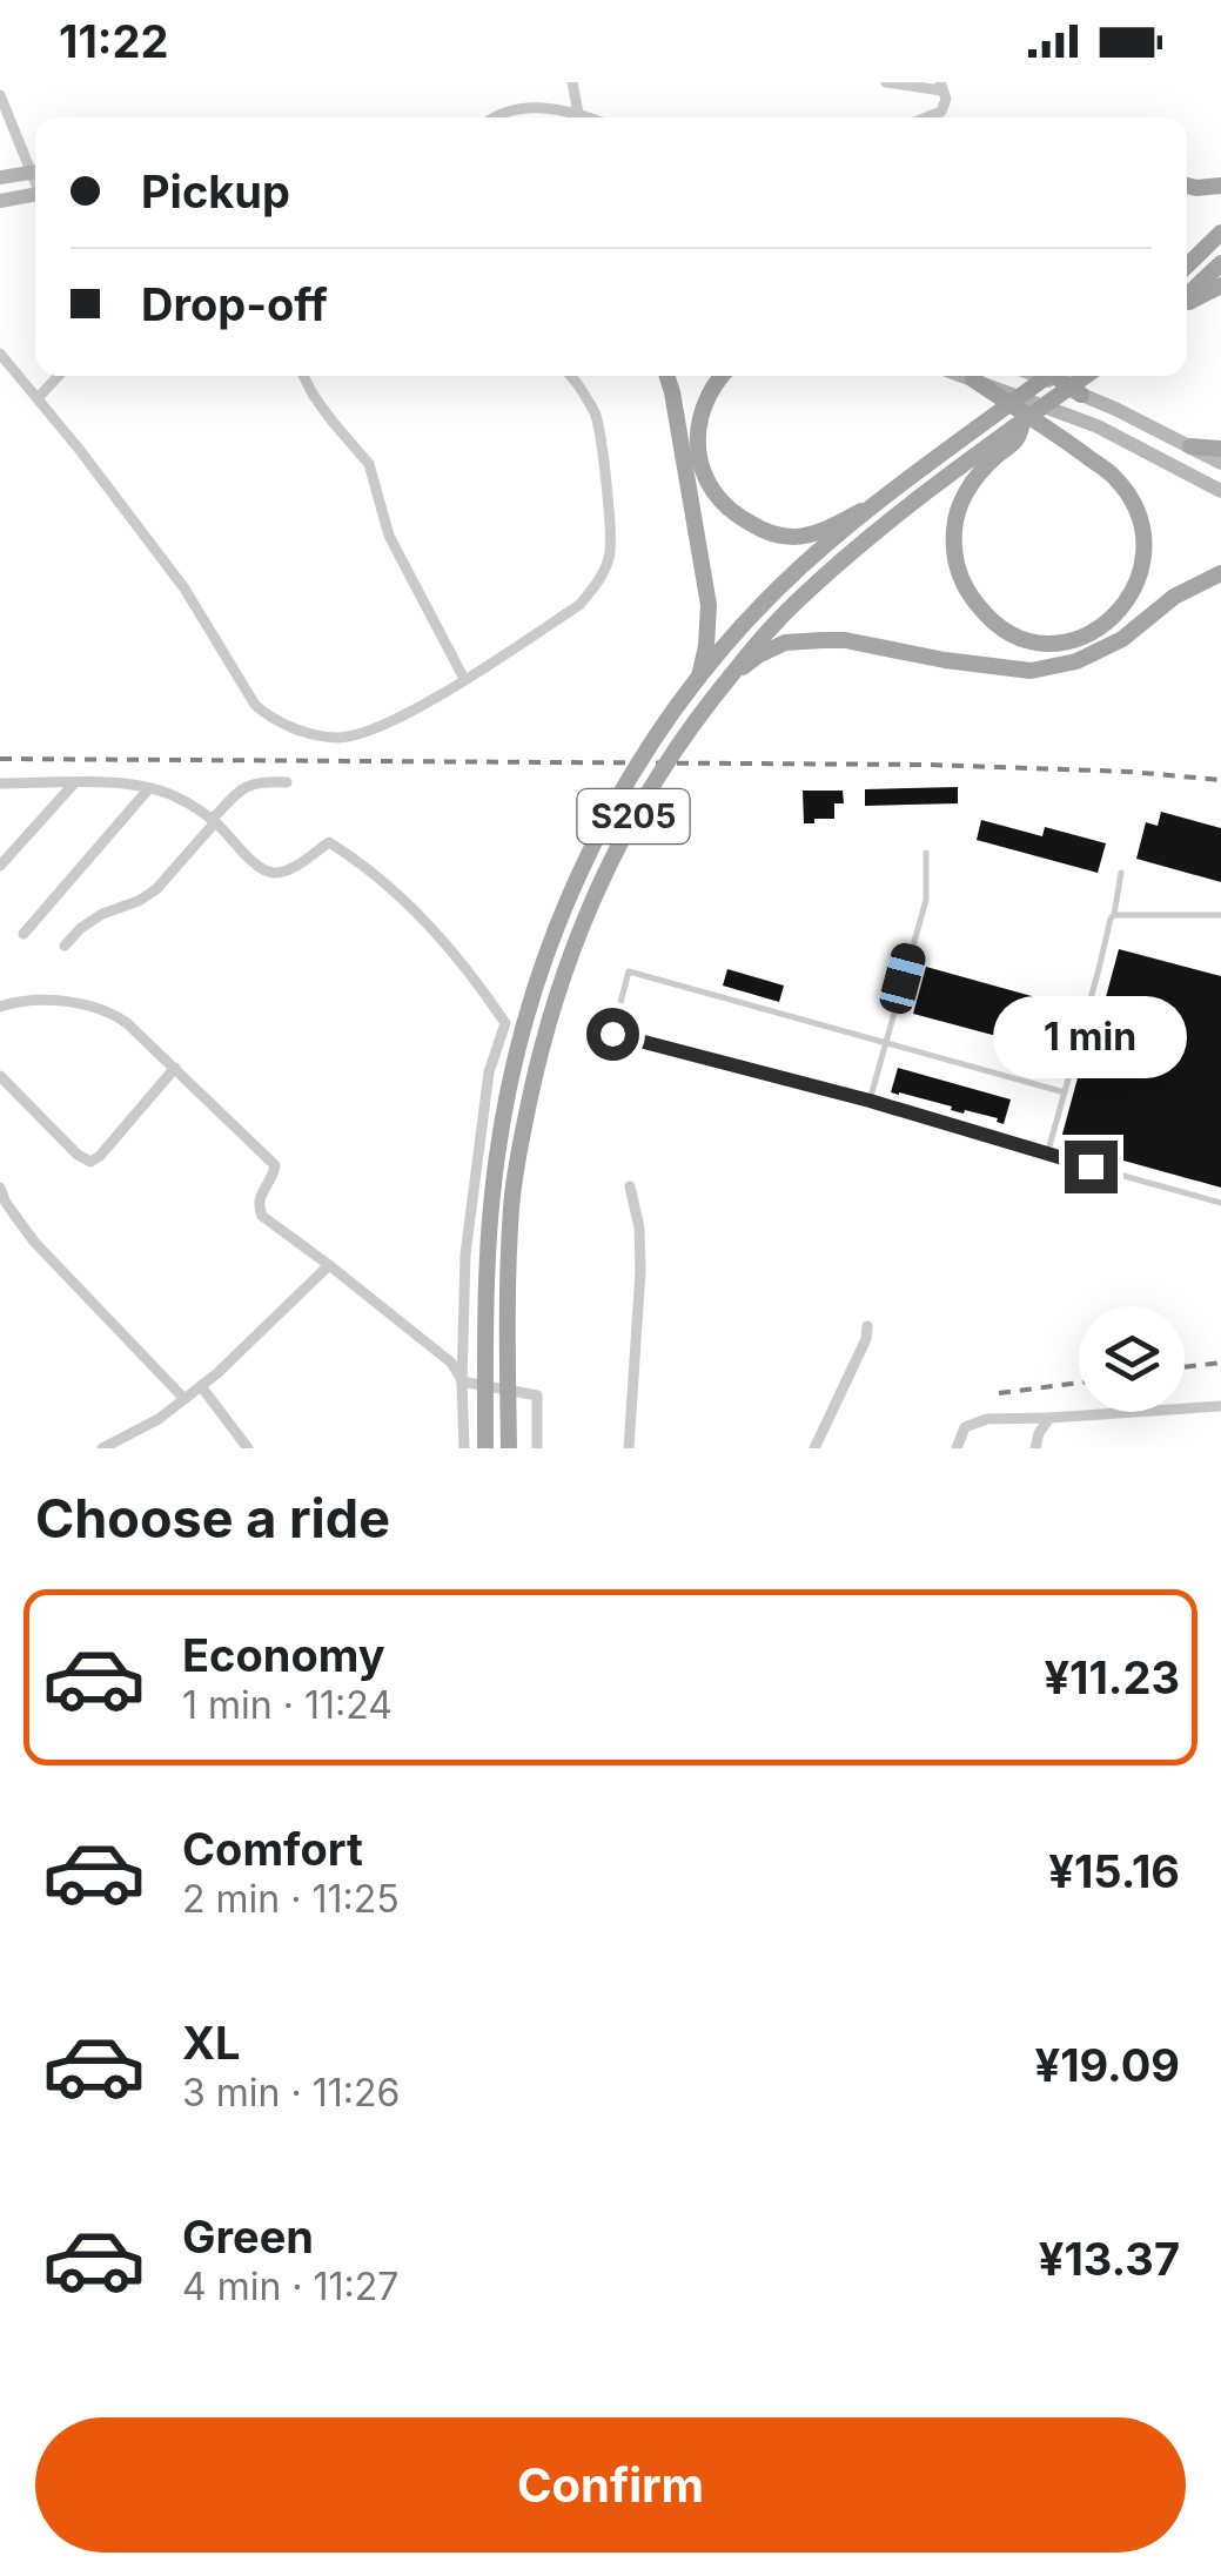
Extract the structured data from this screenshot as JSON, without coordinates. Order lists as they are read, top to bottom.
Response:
{
  "streets": {
    "main road": ["S205"]
  },
  "page": {
    "status": "11:22",
    "banner": ["Pickup", "Drop-off"],
    "bubble": "1 min",
    "heading": "Choose a ride",
    "list": [
      {
        "name": "Economy",
        "note": "1 min · 11:24",
        "value": "¥11.23"
      },
      {
        "name": "Comfort",
        "note": "2 min · 11:25",
        "value": "¥15.16"
      },
      {
        "name": "XL",
        "note": "3 min · 11:26",
        "value": "¥19.09"
      },
      {
        "name": "Green",
        "note": "4 min · 11:27",
        "value": "¥13.37"
      }
    ],
    "buttons": "Confirm"
  }
}
